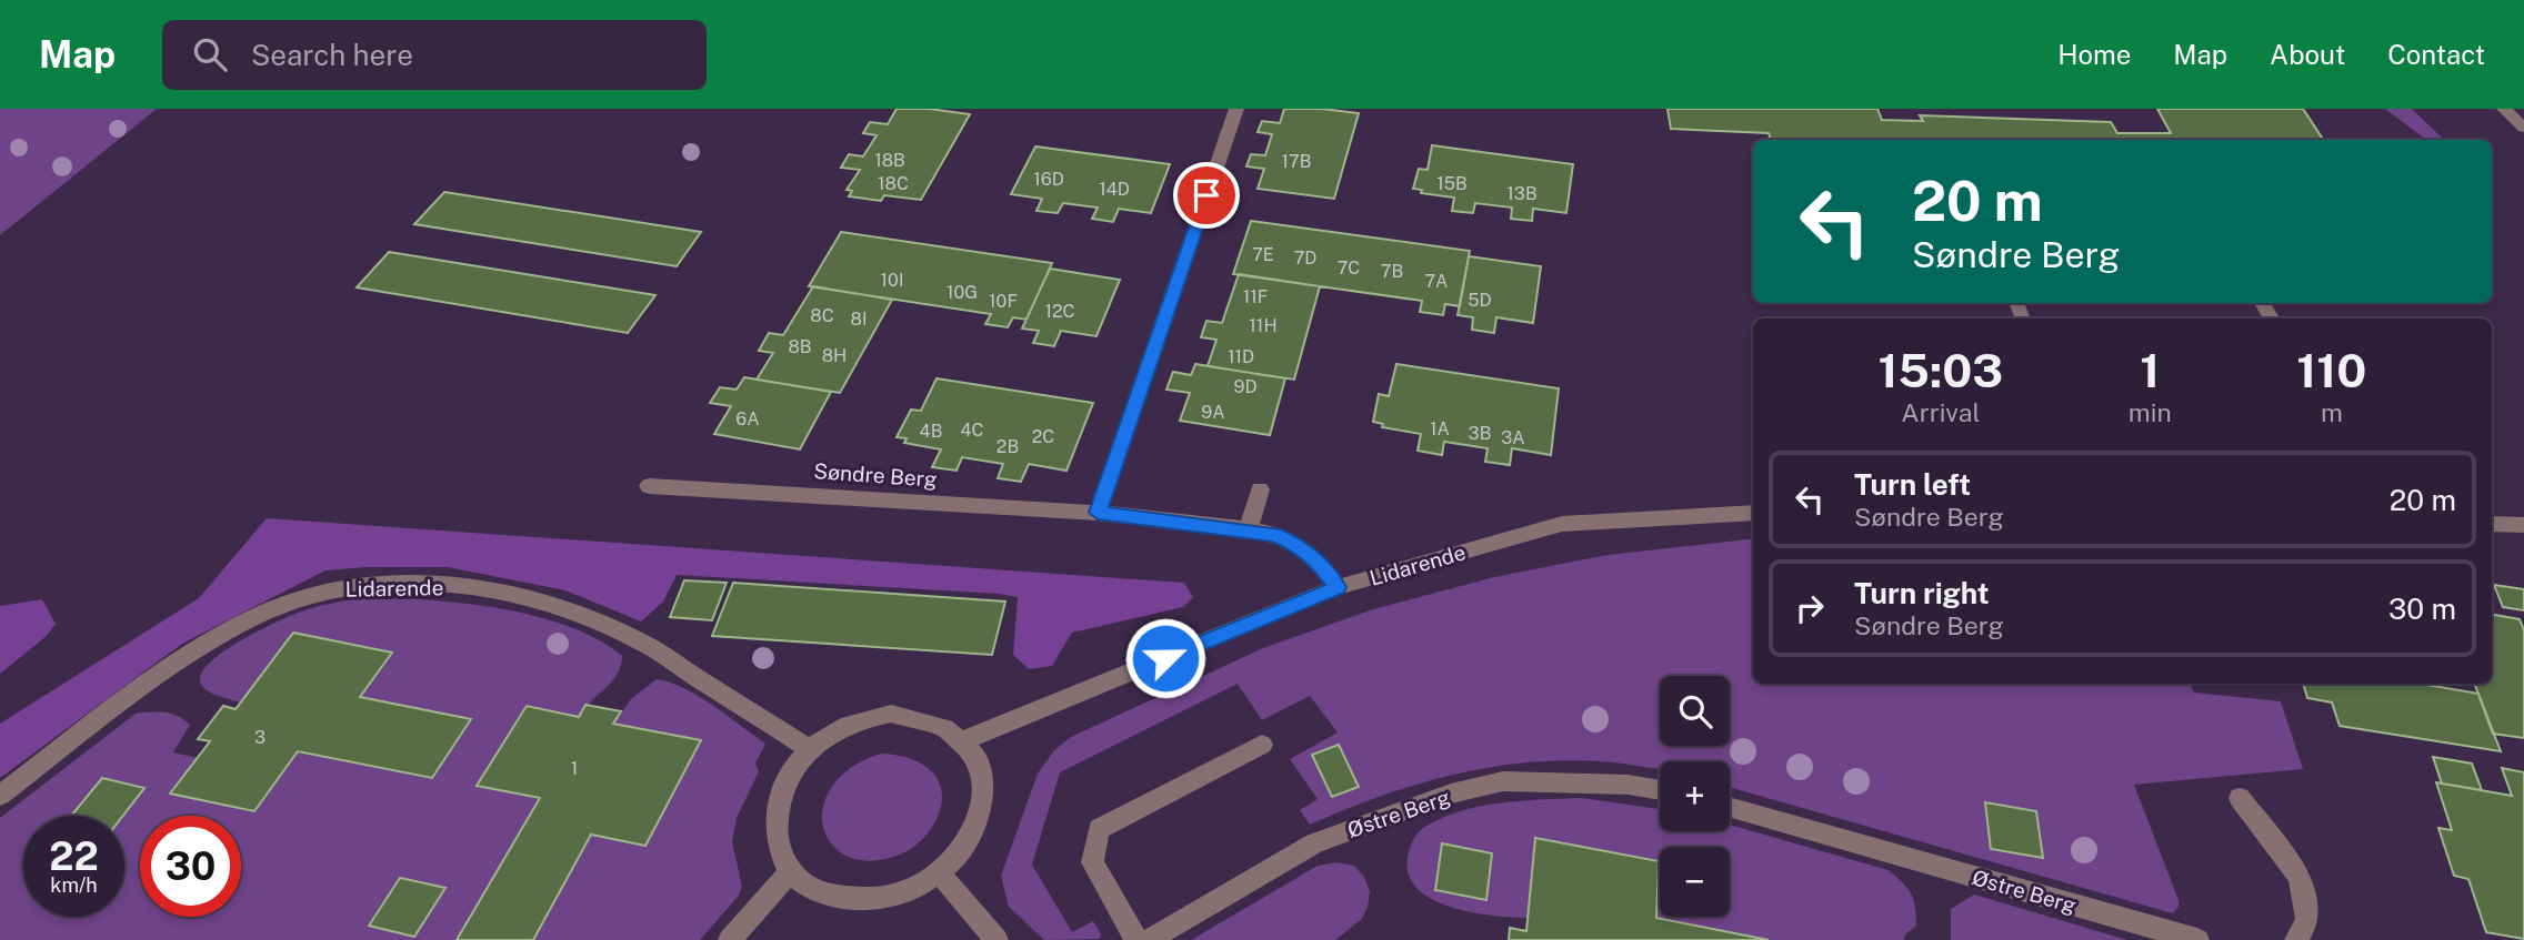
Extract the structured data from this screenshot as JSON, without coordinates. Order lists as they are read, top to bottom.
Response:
{
  "streets": {
    "street": ["Søndre Berg", "Lidarende", "Østre Berg"]
  },
  "crossings": [
    ["Søndre Berg", "Lidarende"]
  ],
  "house_numbers": [
    "18B",
    "17B",
    "16D",
    "18C",
    "15B",
    "14D",
    "13B",
    "7E",
    "7D",
    "7C",
    "7B",
    "10I",
    "7A",
    "10G",
    "11F",
    "5D",
    "10F",
    "12C",
    "8C",
    "8I",
    "11H",
    "8B",
    "8H",
    "11D",
    "9D",
    "9A",
    "6A",
    "1A",
    "4C",
    "4B",
    "3B",
    "2C",
    "3A",
    "2B",
    "3",
    "1"
  ],
  "page": {
    "header": "Map",
    "search": "Search here",
    "nav": [
      "Home",
      "Map",
      "About",
      "Contact"
    ],
    "turn": ["20 m", "Søndre Berg"],
    "eta": [
      "15:03",
      "Arrival",
      "1",
      "min",
      "110",
      "m"
    ],
    "list": [
      {
        "name": "Turn left",
        "note": "Søndre Berg",
        "value": "20 m"
      },
      {
        "name": "Turn right",
        "note": "Søndre Berg",
        "value": "30 m"
      }
    ],
    "map_buttons": ["+", "−"],
    "speed": "22 km/h",
    "limit": "30"
  }
}
